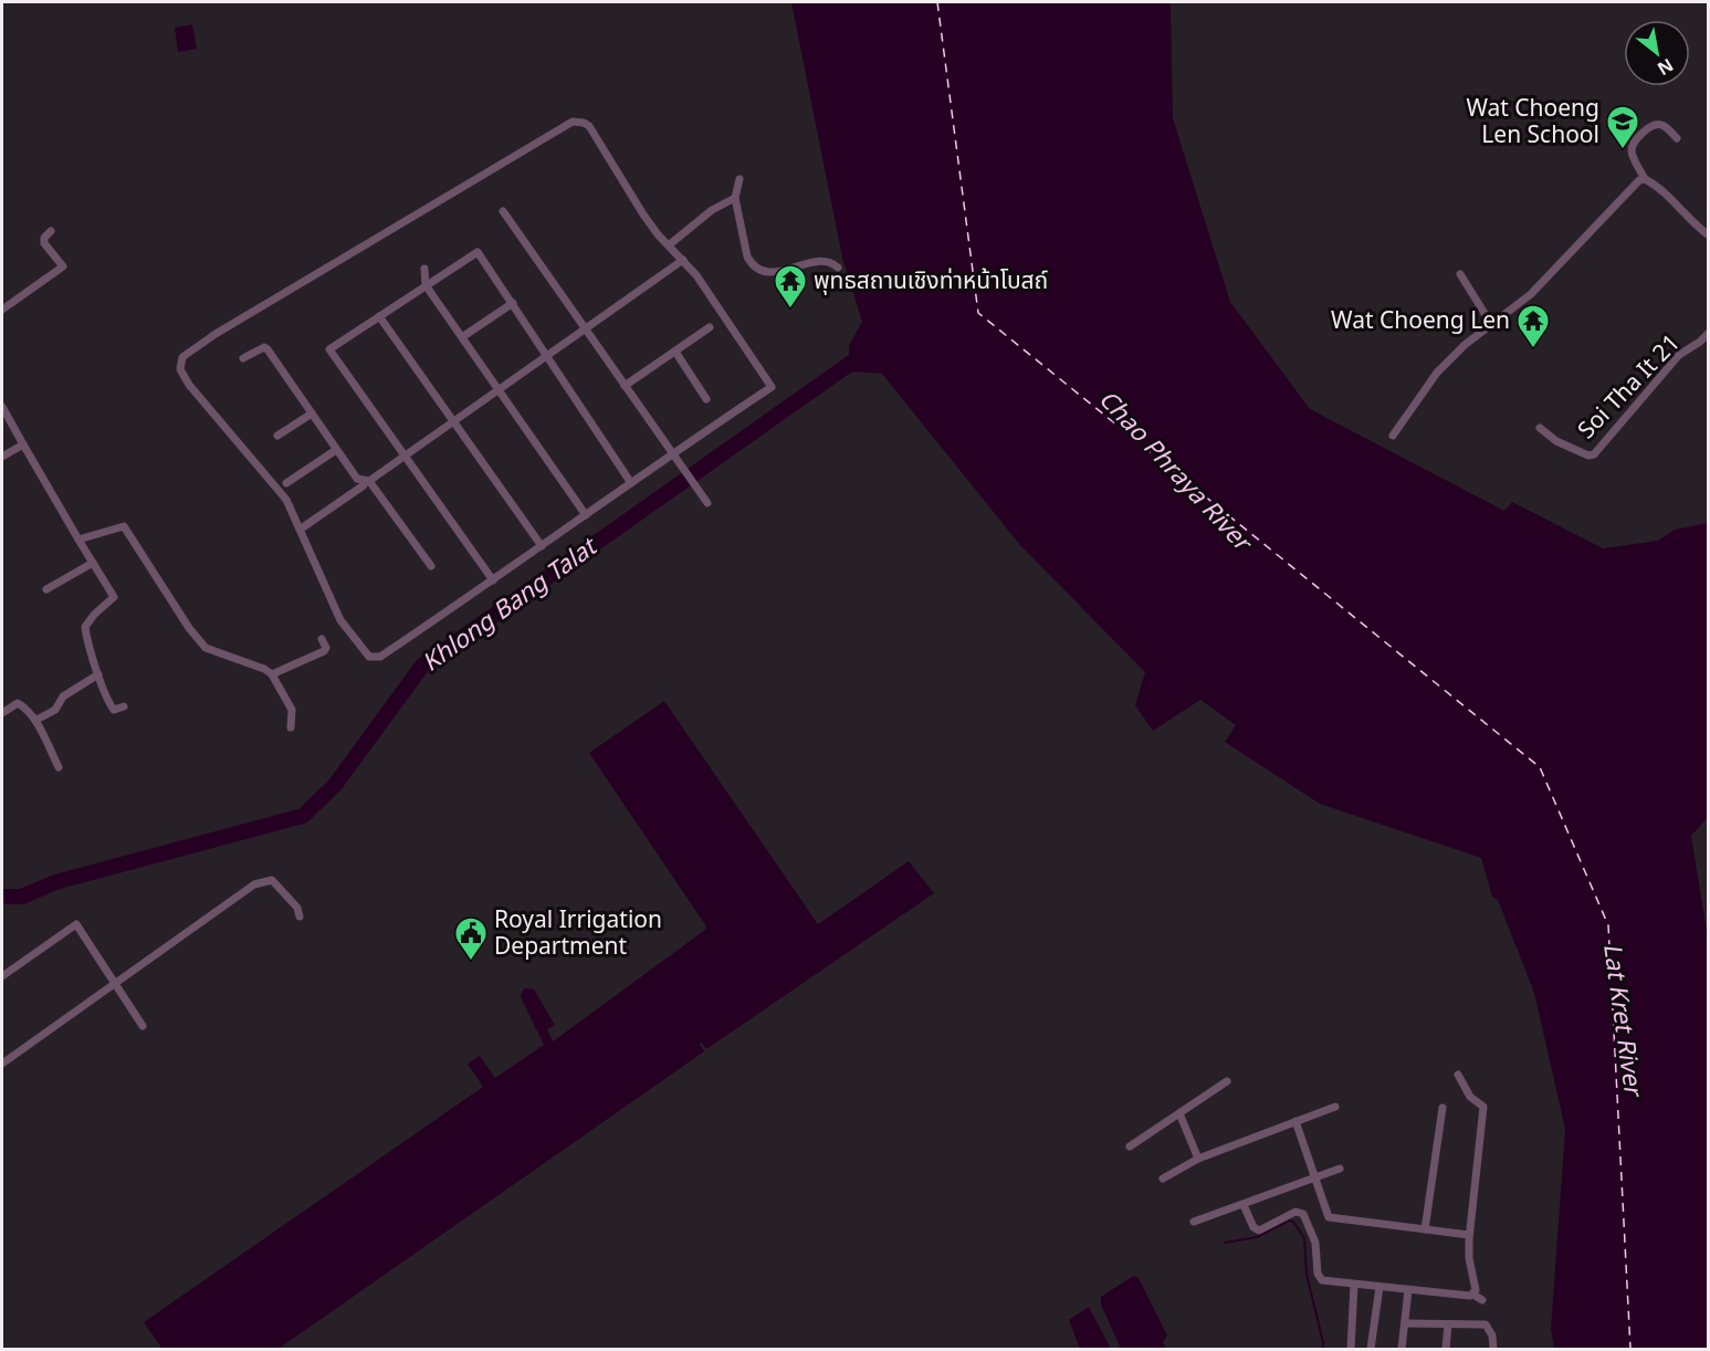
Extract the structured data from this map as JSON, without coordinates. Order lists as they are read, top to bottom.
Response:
{
  "streets": {
    "street": ["Soi Tha It 21"]
  },
  "water": ["Chao Phraya River", "Khlong Bang Talat", "Lat Kret River"],
  "places": {
    "school or university": ["Wat Choeng Len School"],
    "temple": ["พุทธสถานเชิงท่าหน้าโบสถ์", "Wat Choeng Len"],
    "public building": ["Royal Irrigation Department"]
  },
  "north": "bottom right"
}
